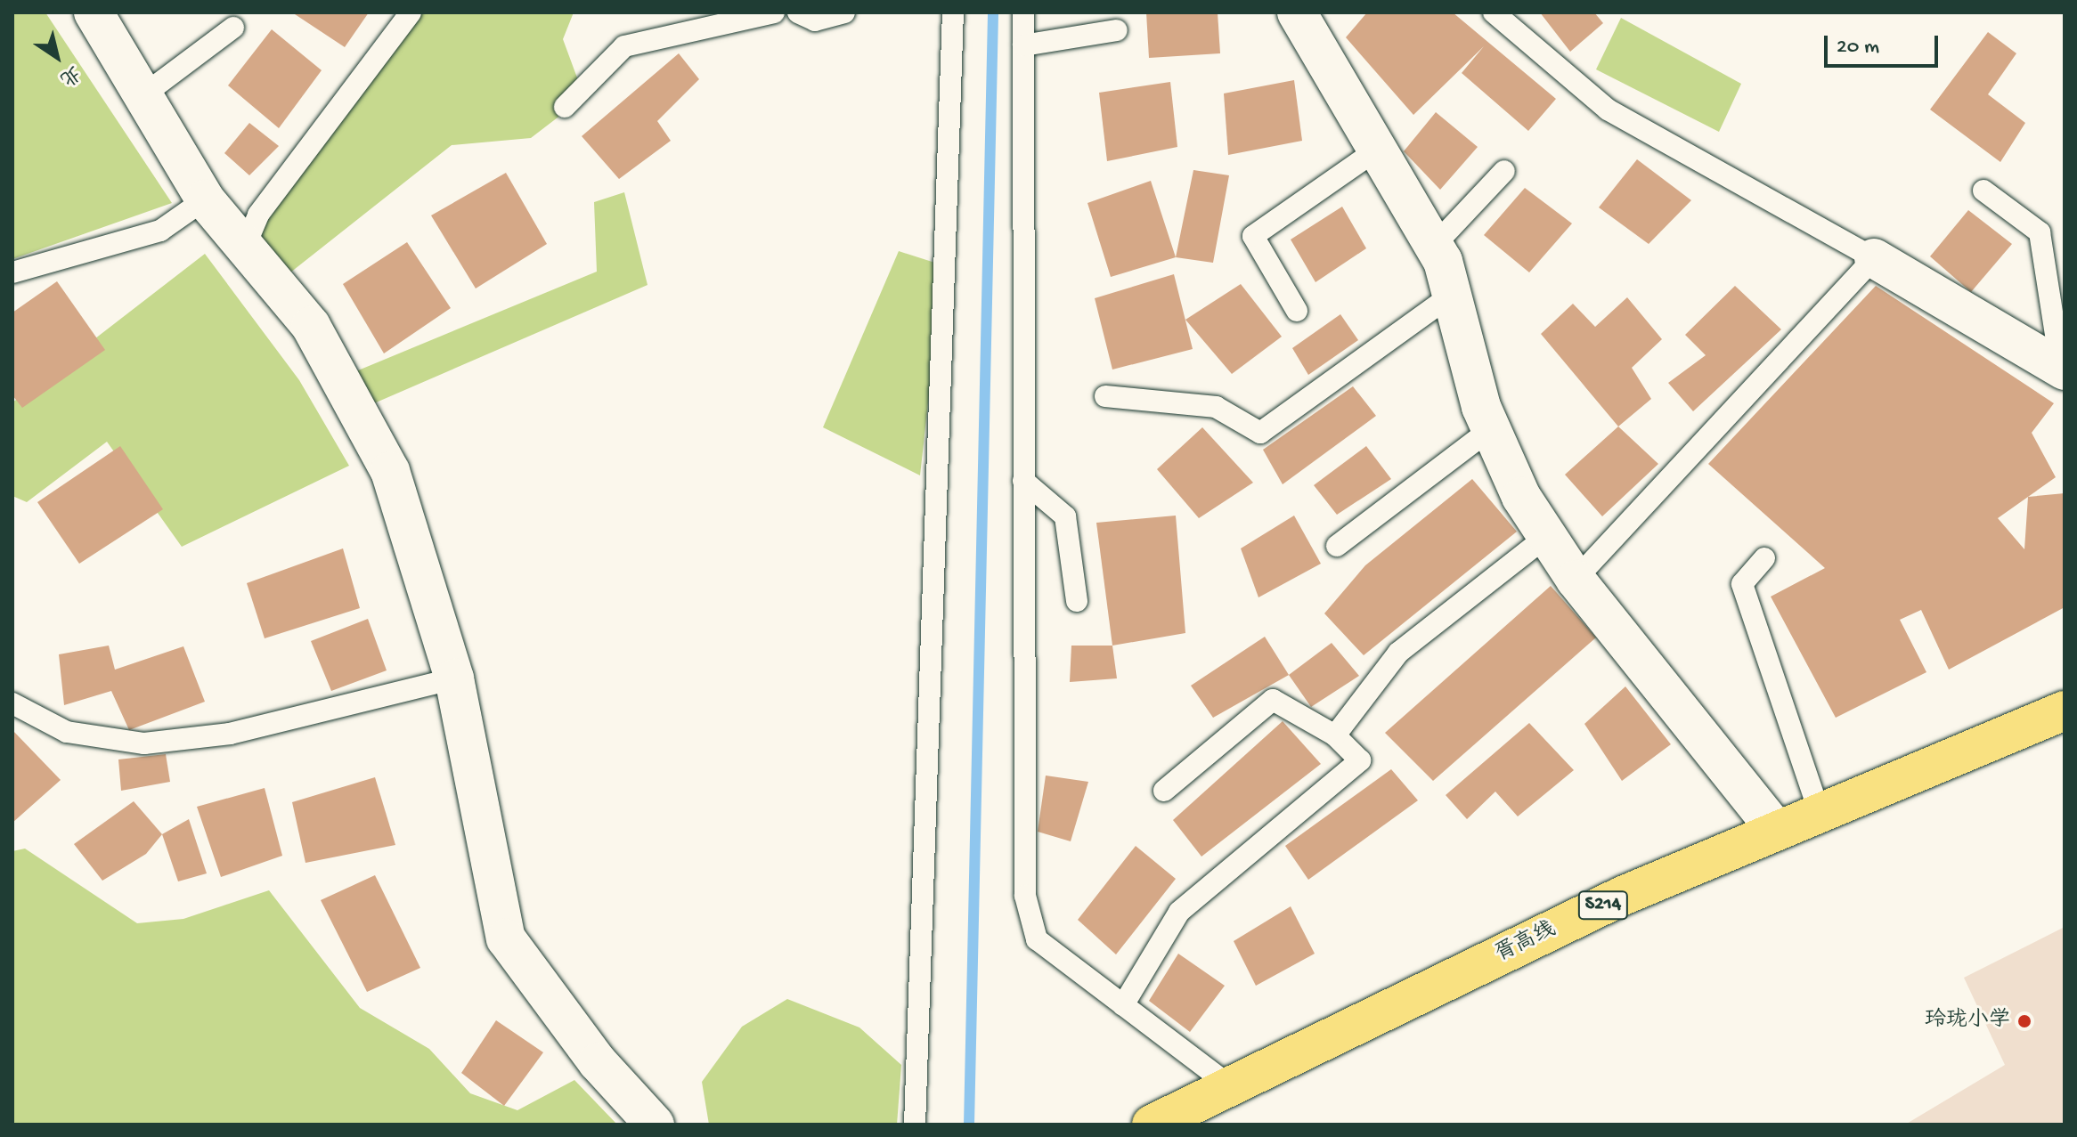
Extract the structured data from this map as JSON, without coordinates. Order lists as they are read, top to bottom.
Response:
{
  "streets": {
    "main road": ["S214", "胥高线"]
  },
  "places": ["玲珑小学"],
  "scale_bar": "20 m",
  "north": "bottom right"
}
